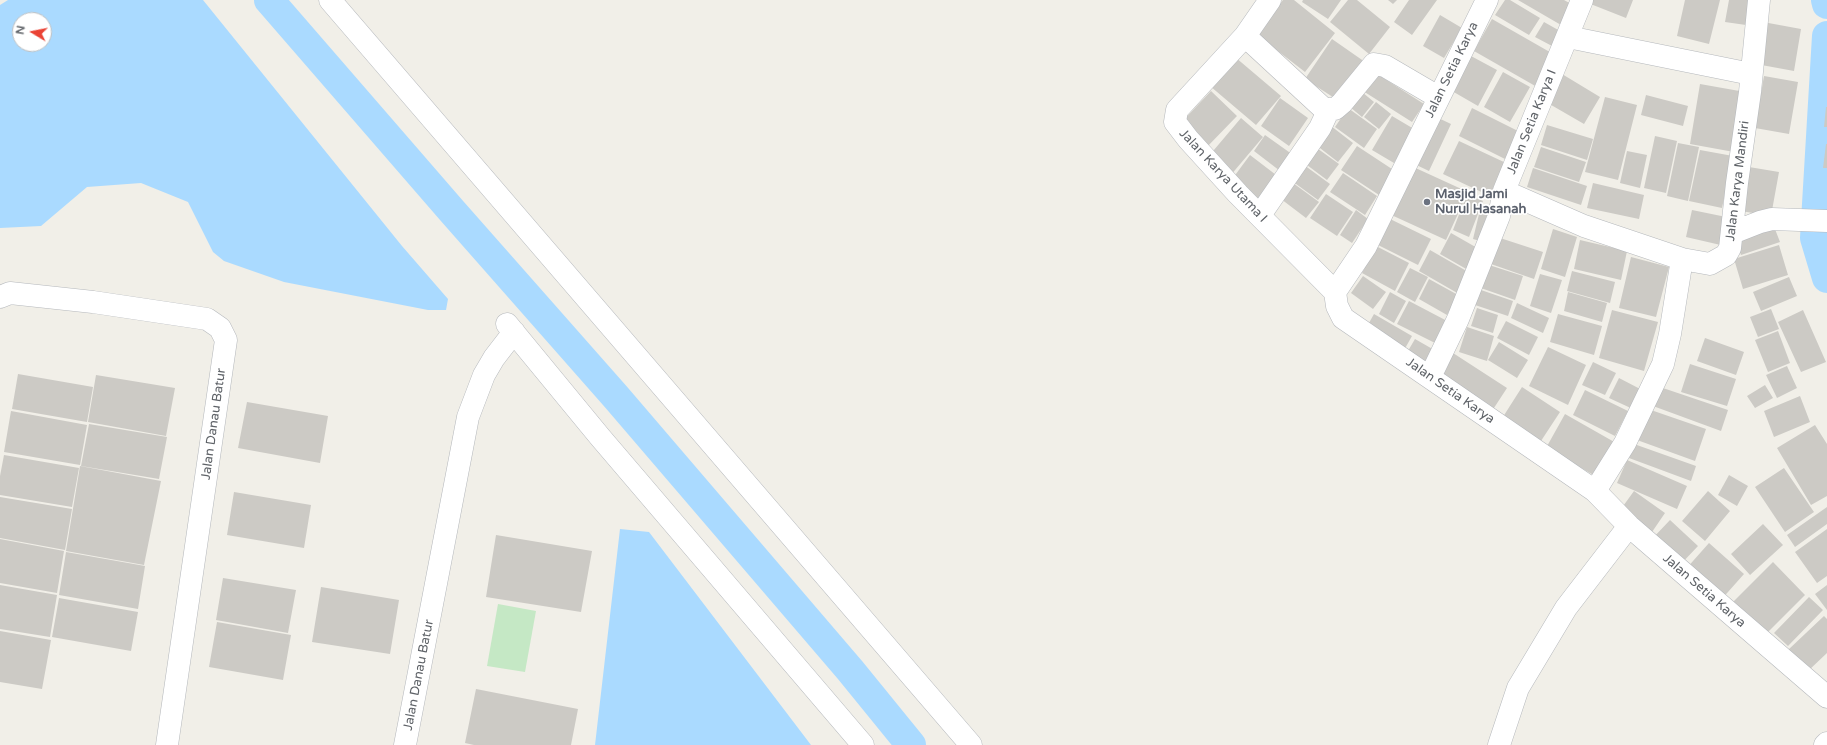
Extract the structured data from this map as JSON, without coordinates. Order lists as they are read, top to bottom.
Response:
{
  "streets": {
    "street": [
      "Jalan Setia Karya",
      "Jalan Setia Karya I",
      "Jalan Karya Utama I",
      "Jalan Karya Mandiri",
      "Jalan Danau Batur"
    ]
  },
  "crossings": [
    ["Jalan Setia Karya", "Jalan Setia Karya I"],
    ["Jalan Setia Karya", "Jalan Karya Utama I"],
    ["Jalan Setia Karya I", "Jalan Karya Mandiri"]
  ],
  "places": ["Masjid Jami Nurul Hasanah"],
  "north": "left"
}
